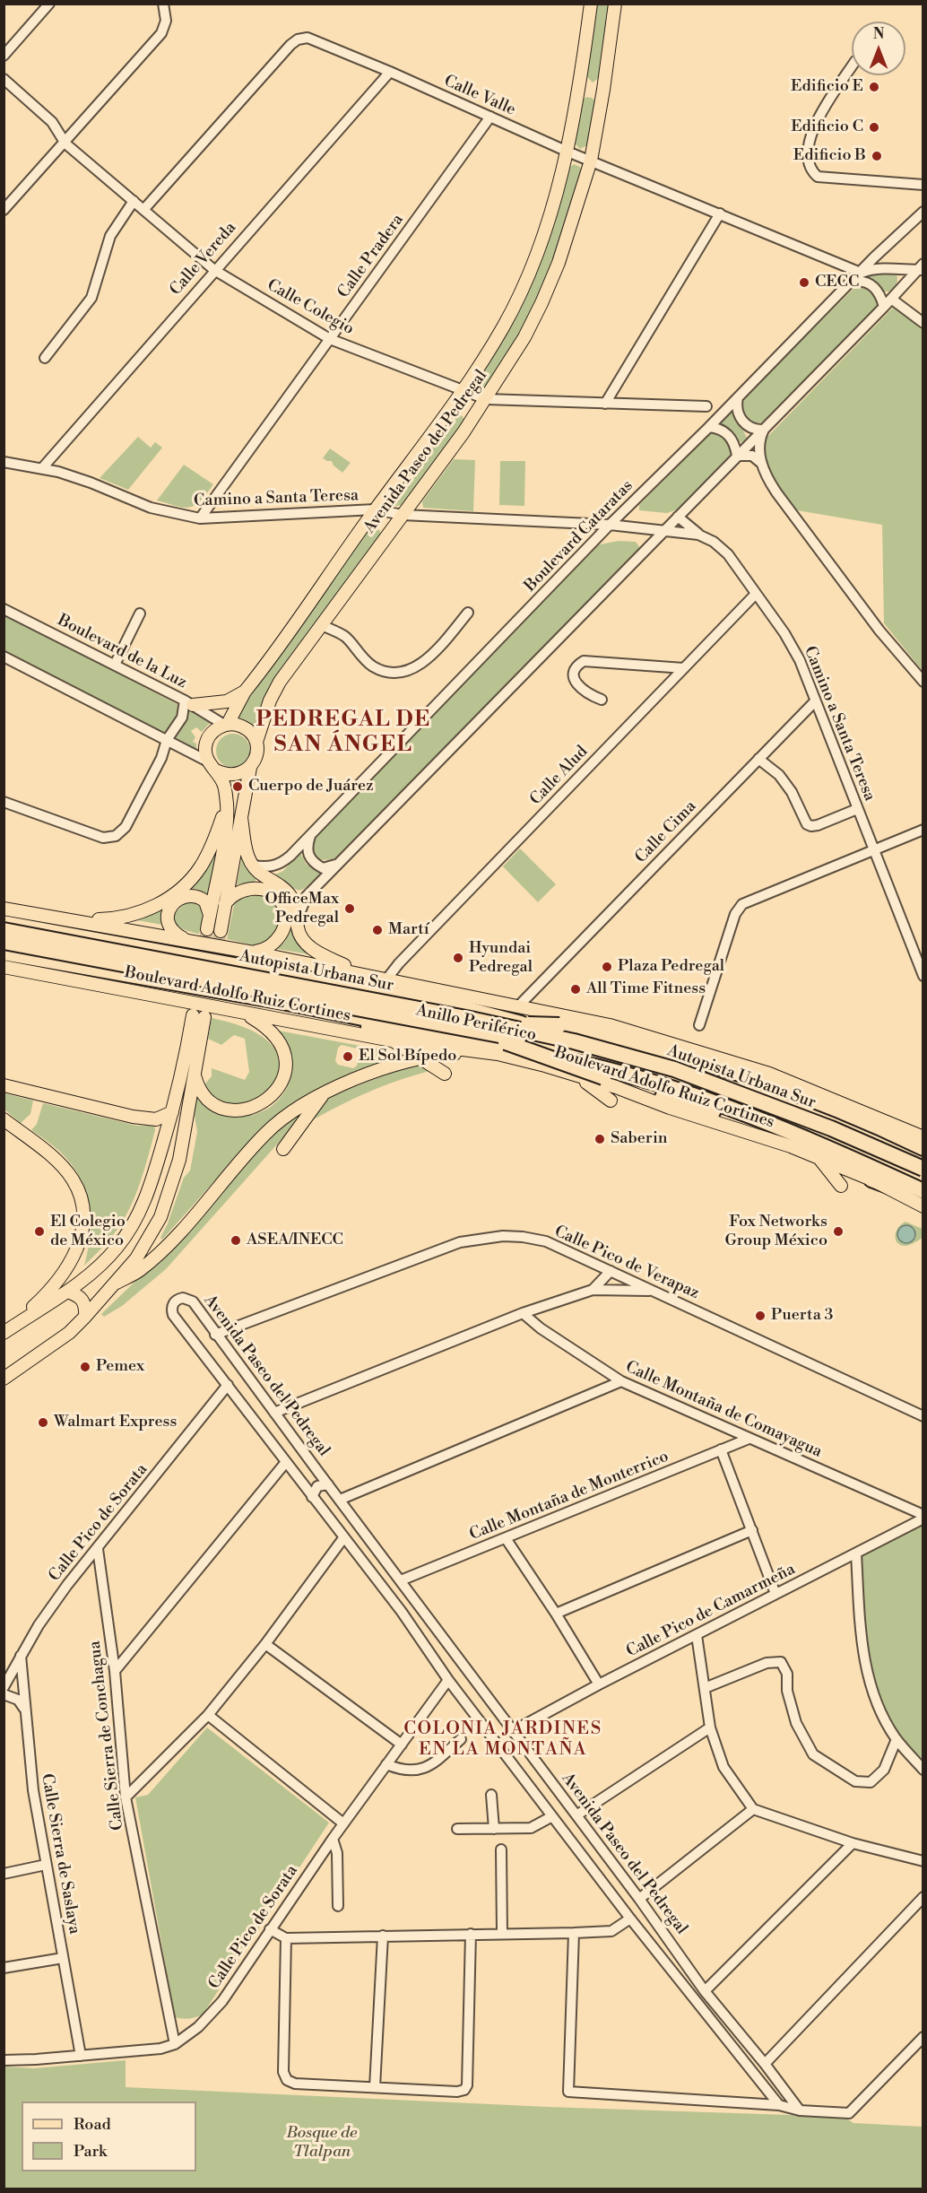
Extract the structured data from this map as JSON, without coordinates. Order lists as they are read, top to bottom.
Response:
{
  "streets": {
    "highway": ["Autopista Urbana Sur", "Anillo Periférico"],
    "main road": ["Avenida Paseo del Pedregal", "Boulevard Adolfo Ruiz Cortines"],
    "street": [
      "Calle Valle",
      "Calle Pradera",
      "Calle Vereda",
      "Calle Colegio",
      "Camino a Santa Teresa",
      "Boulevard Cataratas",
      "Boulevard de la Luz",
      "Calle Alud",
      "Calle Cima",
      "Calle Pico de Verapaz",
      "Calle Montaña de Comayagua",
      "Calle Montaña de Monterrico",
      "Calle Pico de Sorata",
      "Calle Pico de Camarmeña",
      "Calle Sierra de Conchagua",
      "Calle Sierra de Saslaya"
    ]
  },
  "crossings": [
    ["Calle Valle", "Calle Pradera"],
    ["Calle Valle", "Calle Vereda"],
    ["Calle Valle", "Calle Colegio"],
    ["Calle Valle", "Avenida Paseo del Pedregal"],
    ["Calle Valle", "Boulevard Cataratas"],
    ["Calle Pradera", "Calle Colegio"],
    ["Calle Pradera", "Camino a Santa Teresa"],
    ["Calle Vereda", "Calle Colegio"],
    ["Calle Vereda", "Camino a Santa Teresa"],
    ["Calle Colegio", "Avenida Paseo del Pedregal"],
    ["Avenida Paseo del Pedregal", "Camino a Santa Teresa"],
    ["Avenida Paseo del Pedregal", "Boulevard de la Luz"],
    ["Avenida Paseo del Pedregal", "Calle Pico de Verapaz"],
    ["Avenida Paseo del Pedregal", "Calle Montaña de Monterrico"],
    ["Avenida Paseo del Pedregal", "Calle Pico de Sorata"],
    ["Avenida Paseo del Pedregal", "Calle Pico de Camarmeña"],
    ["Camino a Santa Teresa", "Boulevard Cataratas"],
    ["Camino a Santa Teresa", "Calle Alud"],
    ["Camino a Santa Teresa", "Calle Cima"],
    ["Calle Montaña de Comayagua", "Calle Montaña de Monterrico"],
    ["Calle Montaña de Comayagua", "Calle Pico de Camarmeña"],
    ["Calle Pico de Sorata", "Calle Sierra de Conchagua"],
    ["Calle Pico de Sorata", "Calle Sierra de Saslaya"]
  ],
  "districts": ["PEDREGAL DE SAN ÁNGEL", "COLONIA JARDINES EN LA MONTAÑA"],
  "parks": ["Bosque de Tlalpan"],
  "places": [
    "Edificio E",
    "Edificio C",
    "Edificio B",
    "CECC",
    "Cuerpo de Juárez",
    "OfficeMax Pedregal",
    "Martí",
    "Hyundai Pedregal",
    "Plaza Pedregal",
    "All Time Fitness",
    "El Sol Bípedo",
    "Saberin",
    "El Colegio de México",
    "Fox Networks Group México",
    "ASEA/INECC",
    "Puerta 3",
    "Pemex",
    "Walmart Express"
  ],
  "legend": ["Road", "Park"],
  "north": "top"
}
